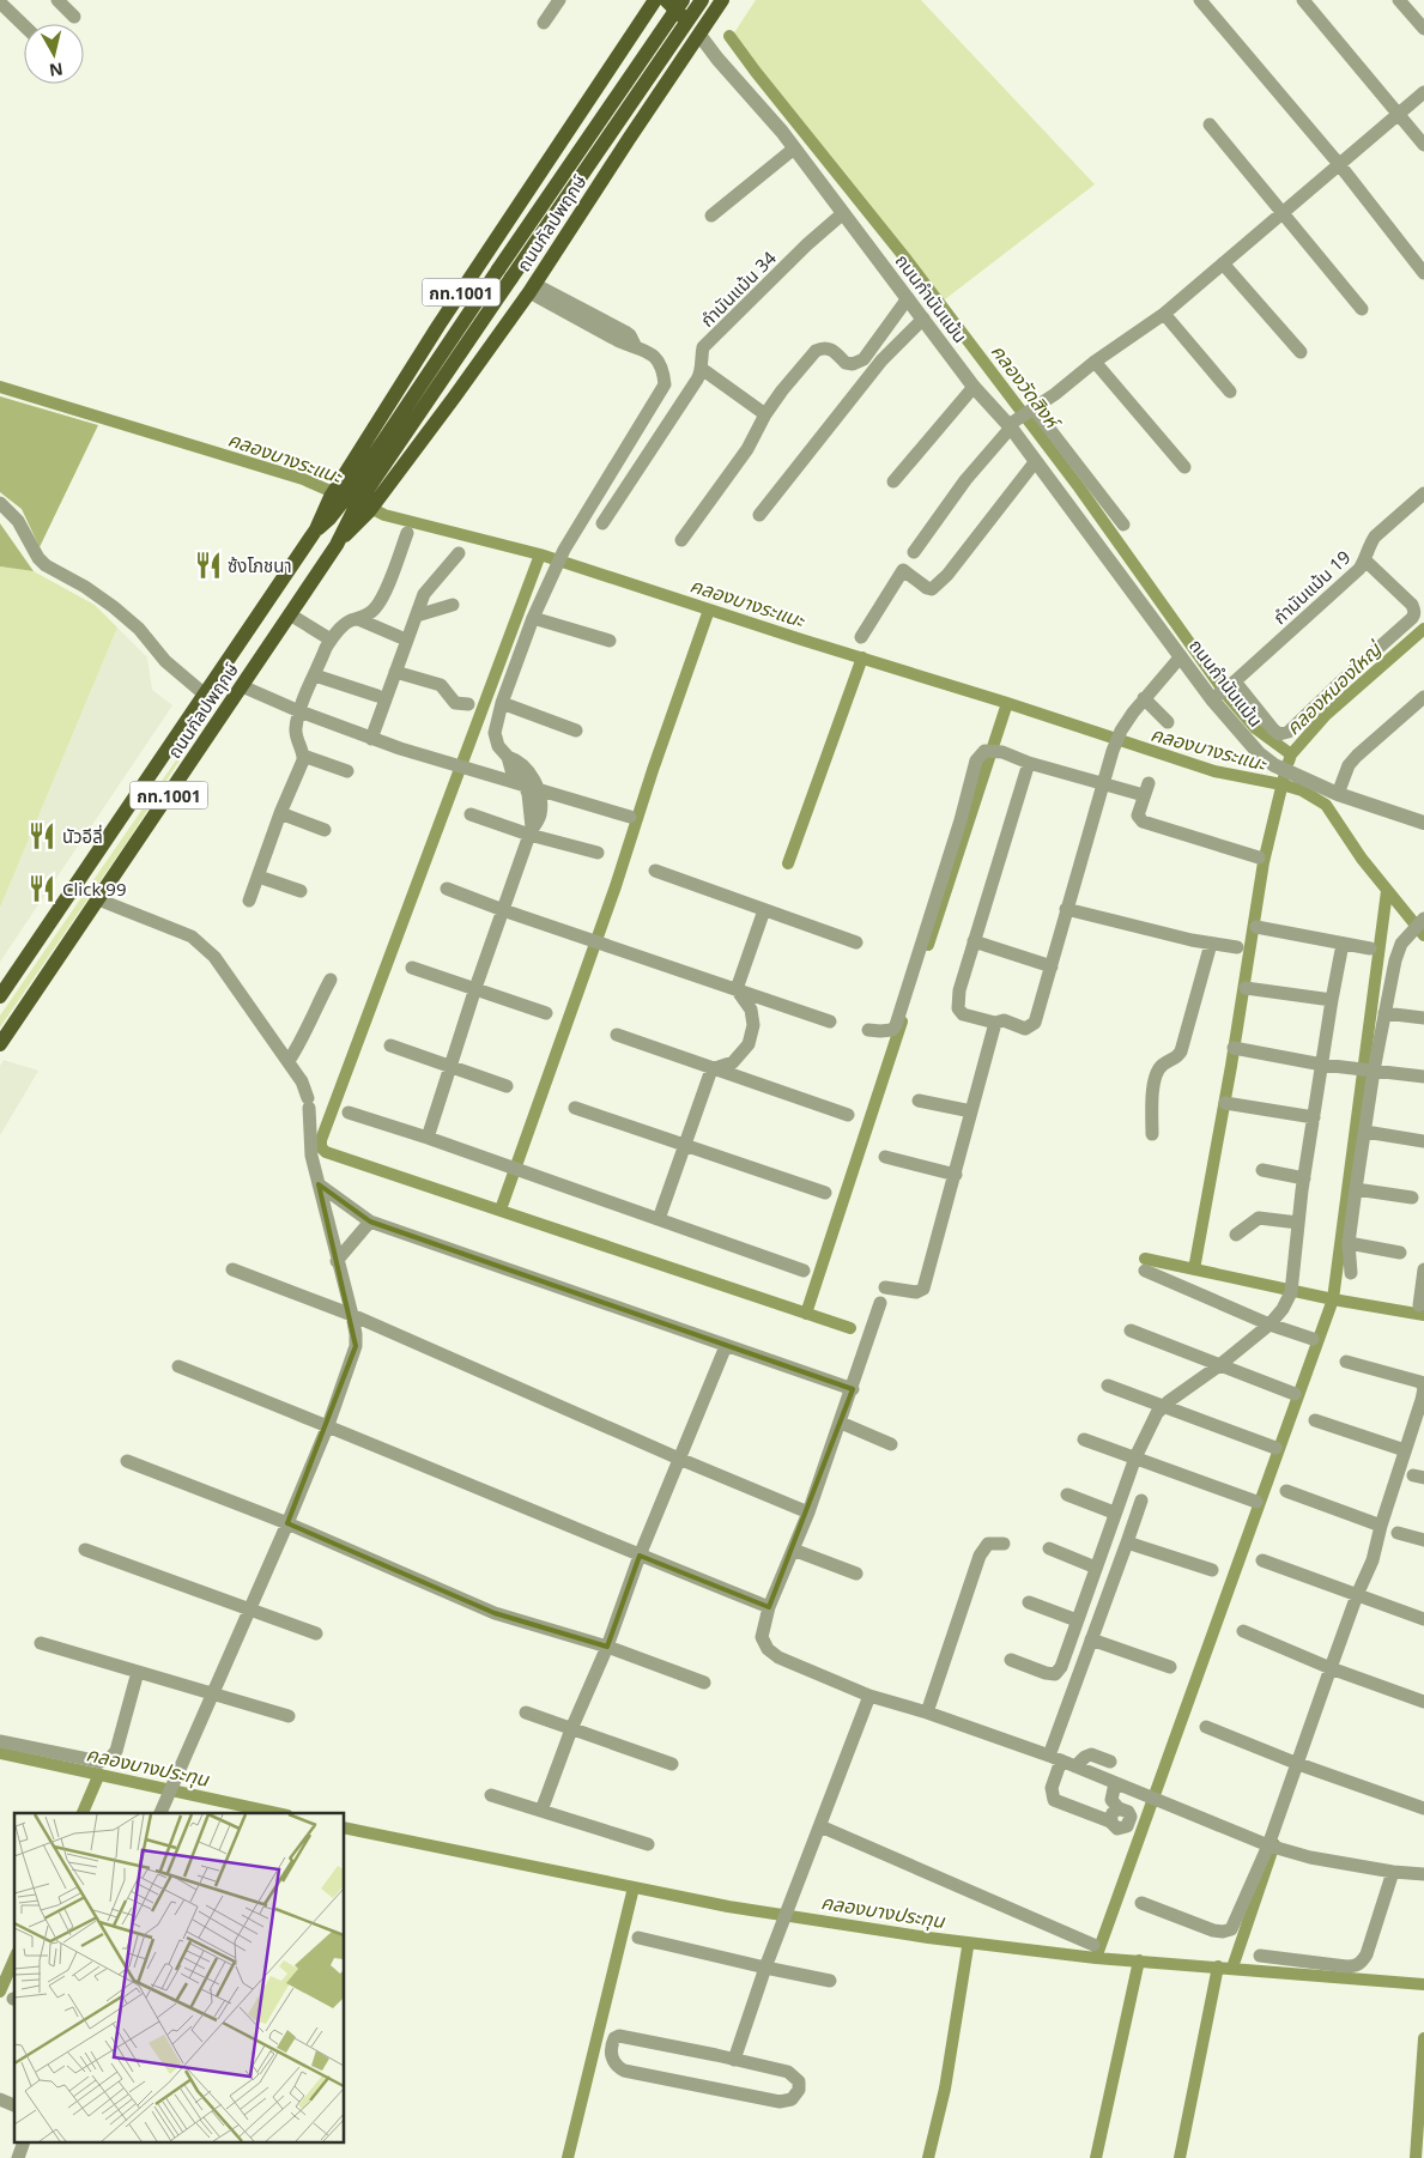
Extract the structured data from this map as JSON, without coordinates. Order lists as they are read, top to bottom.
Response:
{
  "streets": {
    "main road": ["ถนนกัลปพฤกษ์", "กท.1001"],
    "street": ["กำนันแม้น 34", "ถนนกำนันแม้น", "กำนันแม้น 19"]
  },
  "crossings": [
    ["ถนนกัลปพฤกษ์", "ถนนกำนันแม้น"],
    ["กำนันแม้น 34", "ถนนกำนันแม้น"],
    ["ถนนกำนันแม้น", "กำนันแม้น 19"]
  ],
  "water": [
    "คลองวัดสิงห์",
    "คลองบางระแนะ",
    "คลองหนองใหญ่",
    "คลองบางประทุน"
  ],
  "places": {
    "restaurant": ["ซ้งโภชนา", "นัวอีลี่", "Click 99"]
  },
  "north": "bottom"
}
